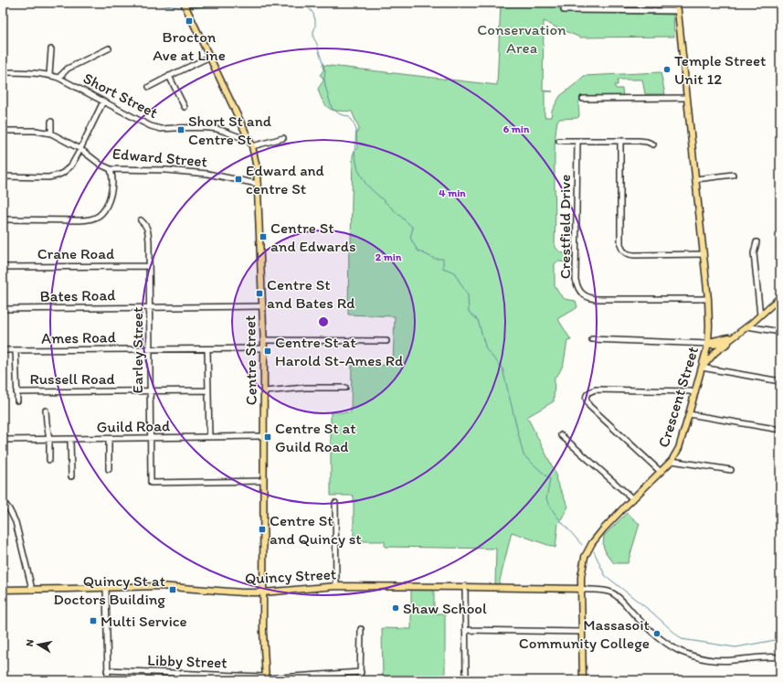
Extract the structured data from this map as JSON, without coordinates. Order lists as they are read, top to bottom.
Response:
{
  "streets": {
    "main road": ["Centre Street", "Crescent Street", "Quincy Street"],
    "street": [
      "Short Street",
      "Edward Street",
      "Crestfield Drive",
      "Crane Road",
      "Bates Road",
      "Ames Road",
      "Earley Street",
      "Russell Road",
      "Guild Road",
      "Libby Street"
    ]
  },
  "crossings": [
    ["Short Street", "Centre Street"],
    ["Edward Street", "Centre Street"],
    ["Crestfield Drive", "Crescent Street"],
    ["Crane Road", "Earley Street"],
    ["Bates Road", "Earley Street"],
    ["Bates Road", "Centre Street"],
    ["Ames Road", "Earley Street"],
    ["Ames Road", "Centre Street"],
    ["Earley Street", "Centre Street"],
    ["Earley Street", "Russell Road"],
    ["Earley Street", "Guild Road"],
    ["Centre Street", "Guild Road"],
    ["Centre Street", "Quincy Street"],
    ["Centre Street", "Libby Street"],
    ["Crescent Street", "Quincy Street"]
  ],
  "parks": ["Conservation Area"],
  "places": {
    "transit": [
      "Brocton Ave at Line",
      "Short St and Centre St",
      "Edward and centre St",
      "Centre St and Edwards",
      "Centre St and Bates Rd",
      "Centre St at Harold St-Ames Rd",
      "Centre St at Guild Road",
      "Centre St and Quincy st",
      "Quincy St at Doctors Building",
      "Multi Service"
    ],
    "other": ["Temple Street Unit 12", "Shaw School", "Massasoit Community College"]
  },
  "north": "left",
  "rings": ["6 min", "4 min", "2 min"]
}
